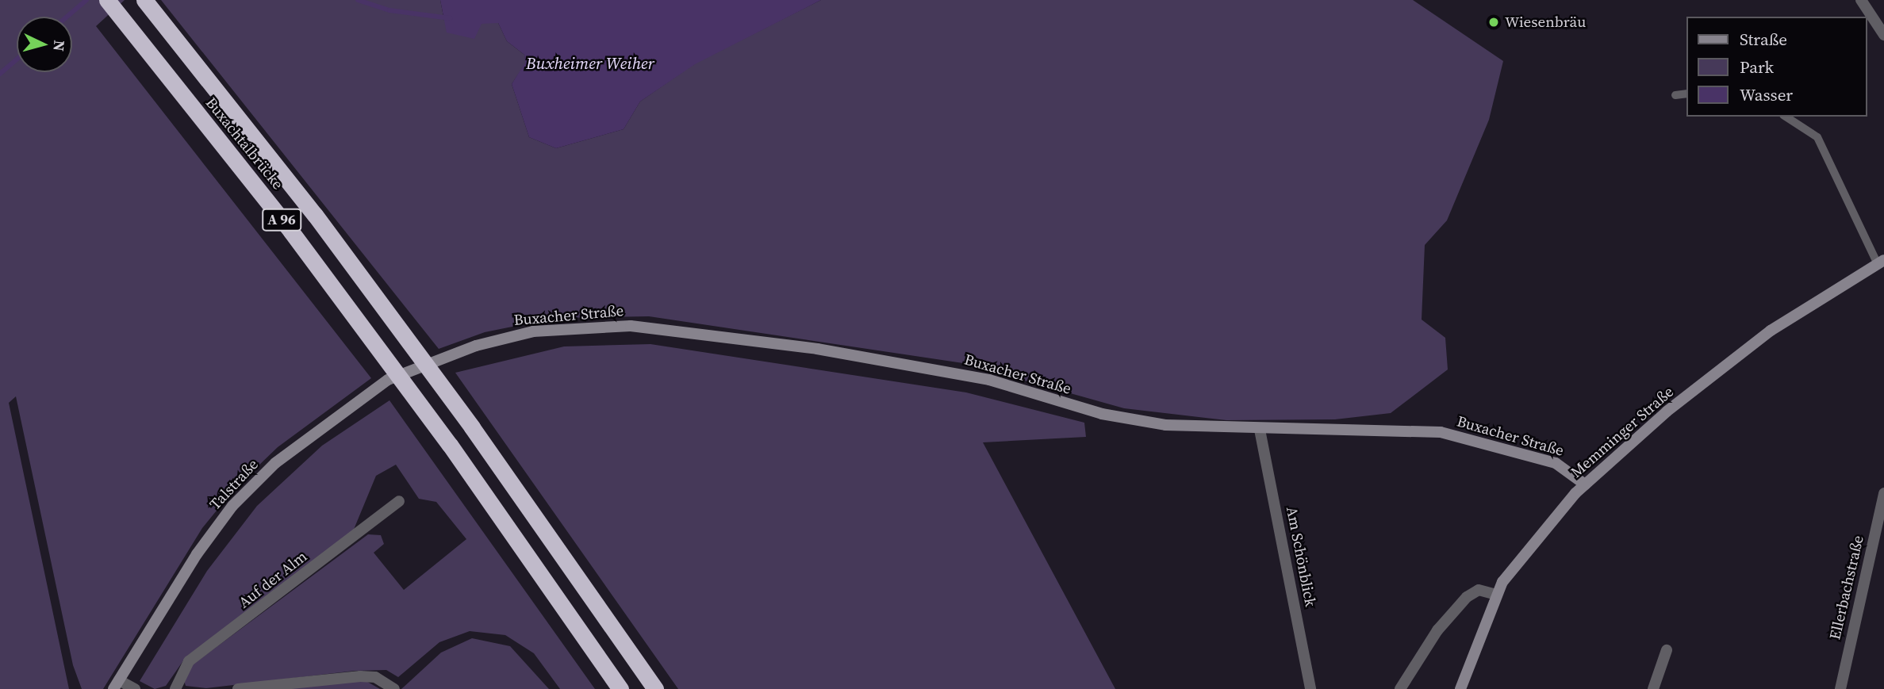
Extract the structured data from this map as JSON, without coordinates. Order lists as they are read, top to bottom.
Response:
{
  "streets": {
    "highway": ["Buxachtalbrücke", "A 96"],
    "street": [
      "Buxacher Straße",
      "Memminger Straße",
      "Talstraße",
      "Am Schönblick",
      "Auf der Alm",
      "Ellerbachstraße"
    ]
  },
  "crossings": [
    ["Buxacher Straße", "Memminger Straße"],
    ["Buxacher Straße", "Talstraße"],
    ["Buxacher Straße", "Am Schönblick"]
  ],
  "water": ["Buxheimer Weiher"],
  "places": ["Wiesenbräu"],
  "legend": ["Straße", "Park", "Wasser"],
  "north": "right"
}
